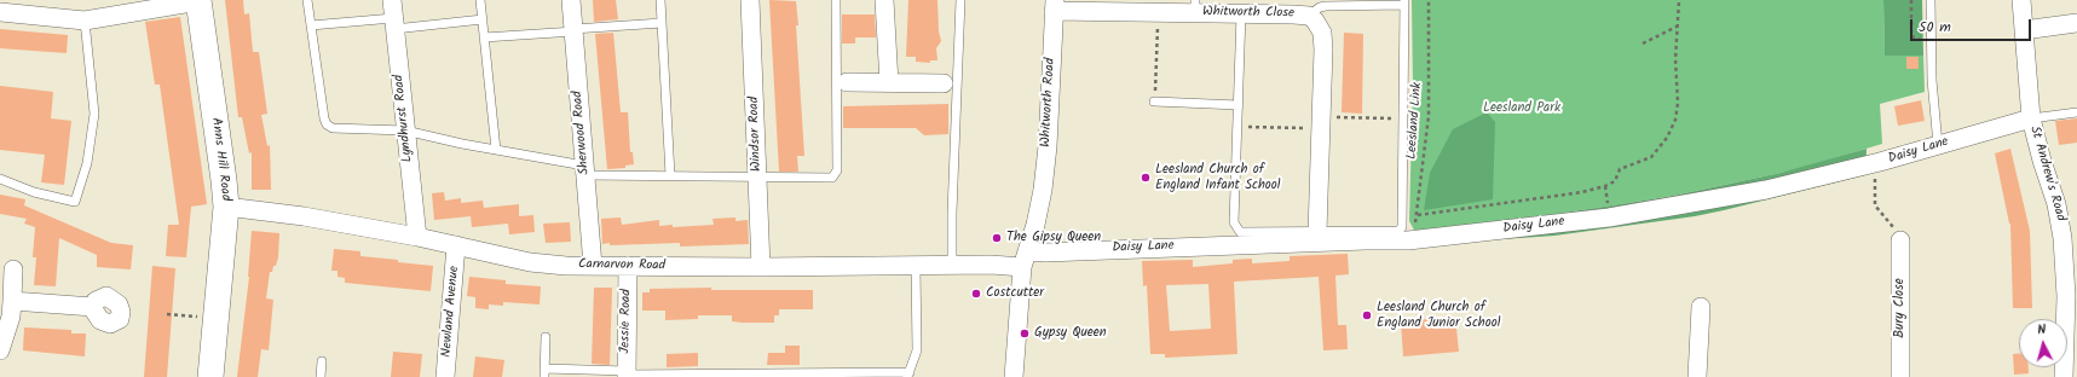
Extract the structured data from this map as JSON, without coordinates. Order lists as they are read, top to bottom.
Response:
{
  "streets": {
    "street": [
      "Whitworth Close",
      "Whitworth Road",
      "Lyndhurst Road",
      "Sherwood Road",
      "Windsor Road",
      "Daisy Lane",
      "Anns Hill Road",
      "St Andrew's Road",
      "Carnarvon Road",
      "Bury Close",
      "Newland Avenue",
      "Jessie Road"
    ],
    "path": ["Leesland Link"]
  },
  "crossings": [
    ["Whitworth Close", "Whitworth Road"],
    ["Whitworth Road", "Daisy Lane"],
    ["Whitworth Road", "Carnarvon Road"],
    ["Lyndhurst Road", "Carnarvon Road"],
    ["Leesland Link", "Daisy Lane"],
    ["Sherwood Road", "Carnarvon Road"],
    ["Windsor Road", "Carnarvon Road"],
    ["Daisy Lane", "St Andrew's Road"],
    ["Daisy Lane", "Carnarvon Road"],
    ["Anns Hill Road", "Carnarvon Road"],
    ["Carnarvon Road", "Newland Avenue"],
    ["Carnarvon Road", "Jessie Road"]
  ],
  "parks": ["Leesland Park"],
  "places": [
    "Leesland Church of England Infant School",
    "The Gipsy Queen",
    "Costcutter",
    "Leesland Church of England Junior School",
    "Gypsy Queen"
  ],
  "scale_bar": "50 m",
  "north": "top"
}
